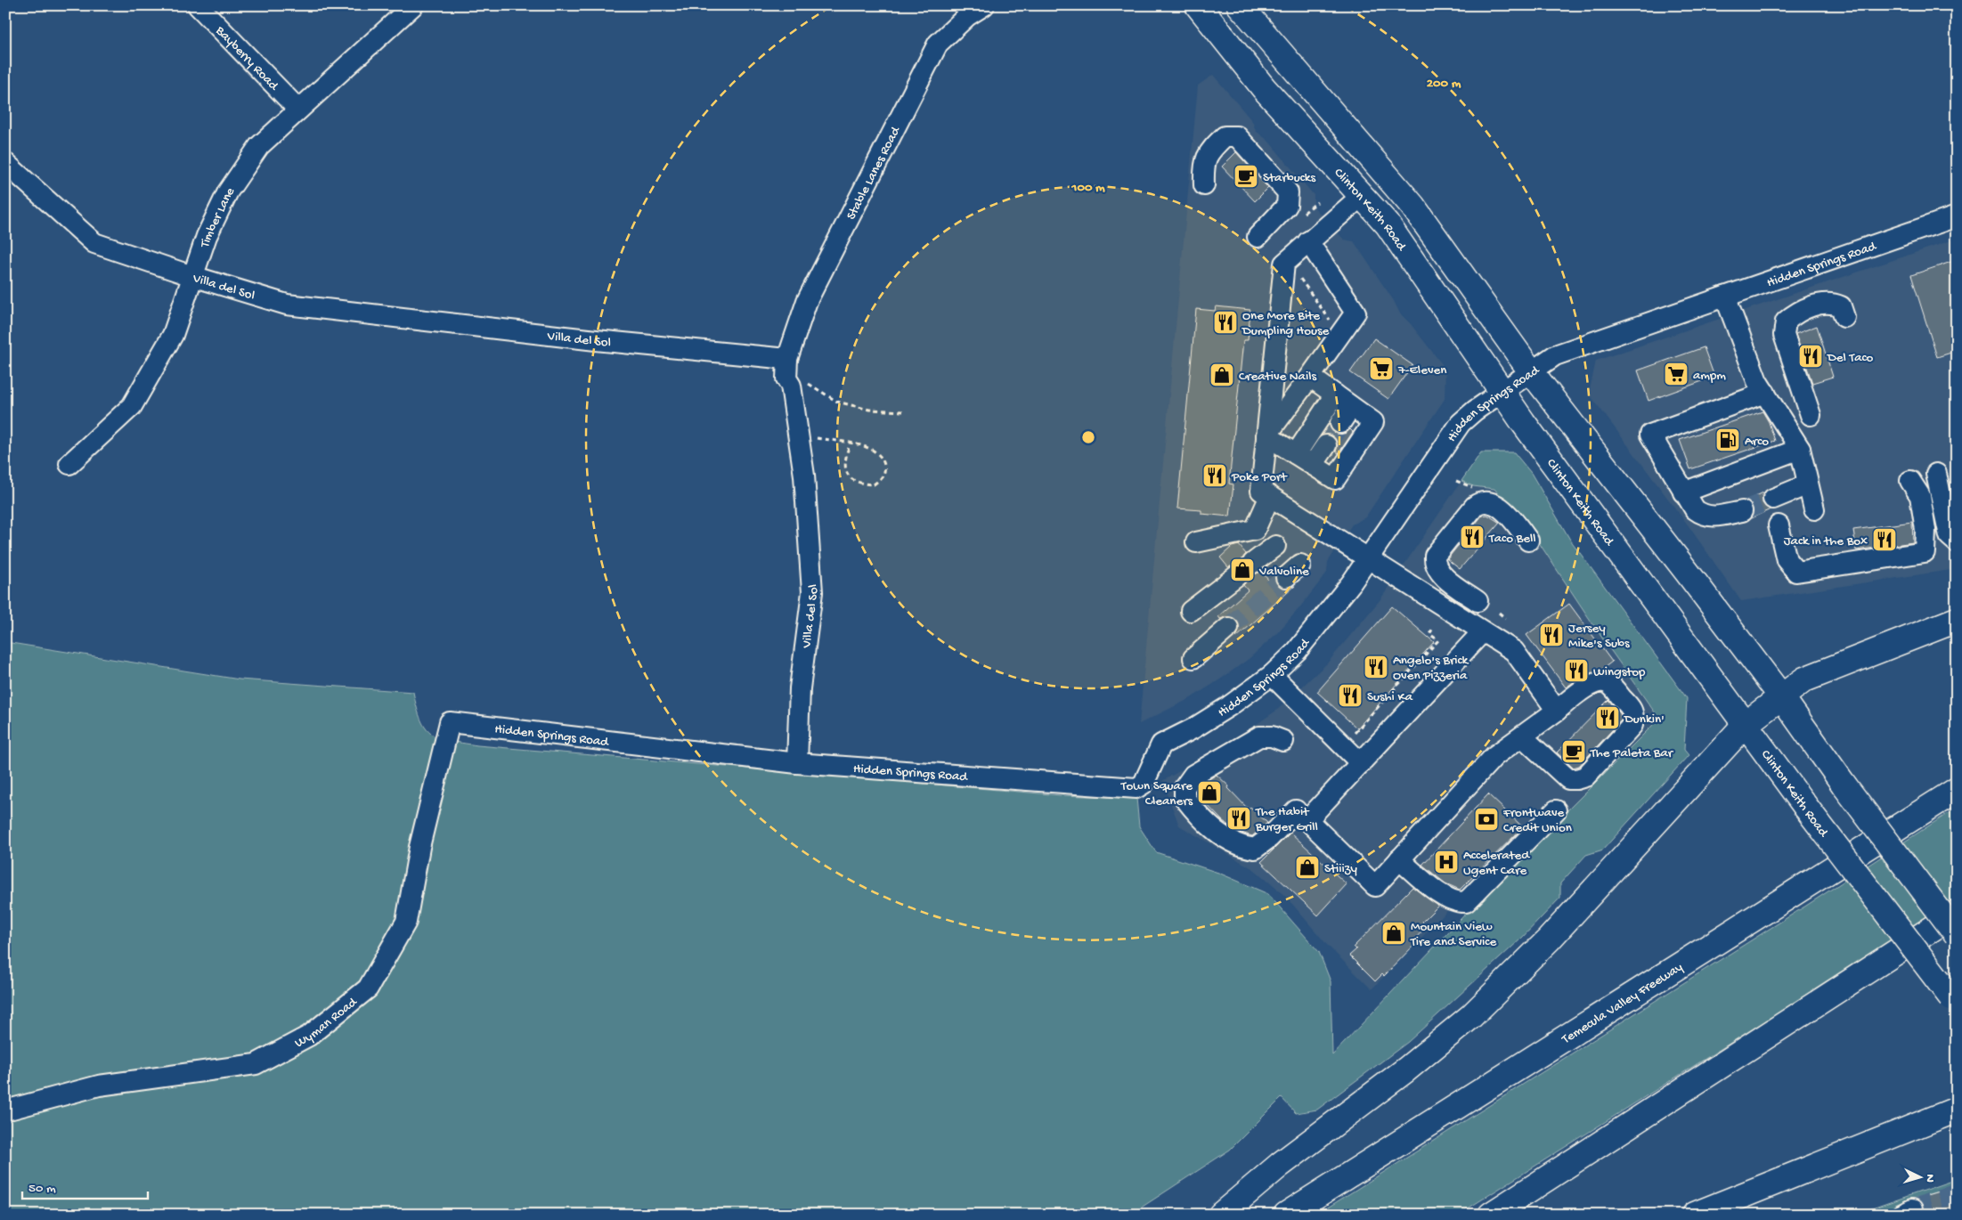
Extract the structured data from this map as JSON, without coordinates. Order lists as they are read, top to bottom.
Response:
{
  "streets": {
    "main road": ["Clinton Keith Road", "Temecula Valley Freeway"],
    "street": [
      "Bayberry Road",
      "Stable Lanes Road",
      "Timber Lane",
      "Hidden Springs Road",
      "Villa del Sol",
      "Wyman Road"
    ]
  },
  "crossings": [
    ["Bayberry Road", "Timber Lane"],
    ["Stable Lanes Road", "Villa del Sol"],
    ["Clinton Keith Road", "Hidden Springs Road"],
    ["Timber Lane", "Villa del Sol"],
    ["Hidden Springs Road", "Villa del Sol"],
    ["Hidden Springs Road", "Wyman Road"]
  ],
  "places": {
    "cafe": ["Starbucks", "The Paleta Bar"],
    "restaurant": [
      "One More Bite Dumpling House",
      "Del Taco",
      "Poke Port",
      "Taco Bell",
      "Jack in the Box",
      "Jersey Mike's Subs",
      "Angelo's Brick Oven Pizzeria",
      "Wingstop",
      "Sushi Ka",
      "Dunkin'",
      "The Habit Burger Grill"
    ],
    "supermarket": ["7-Eleven", "ampm"],
    "shop": [
      "Creative Nails",
      "Valvoline",
      "Town Square Cleaners",
      "Stiiizy",
      "Mountain View Tire and Service"
    ],
    "fuel station": ["Arco"],
    "bank": ["Frontwave Credit Union"],
    "hospital": ["Accelerated Ugent Care"]
  },
  "scale_bar": "50 m",
  "north": "right",
  "rings": ["200 m", "100 m"]
}
